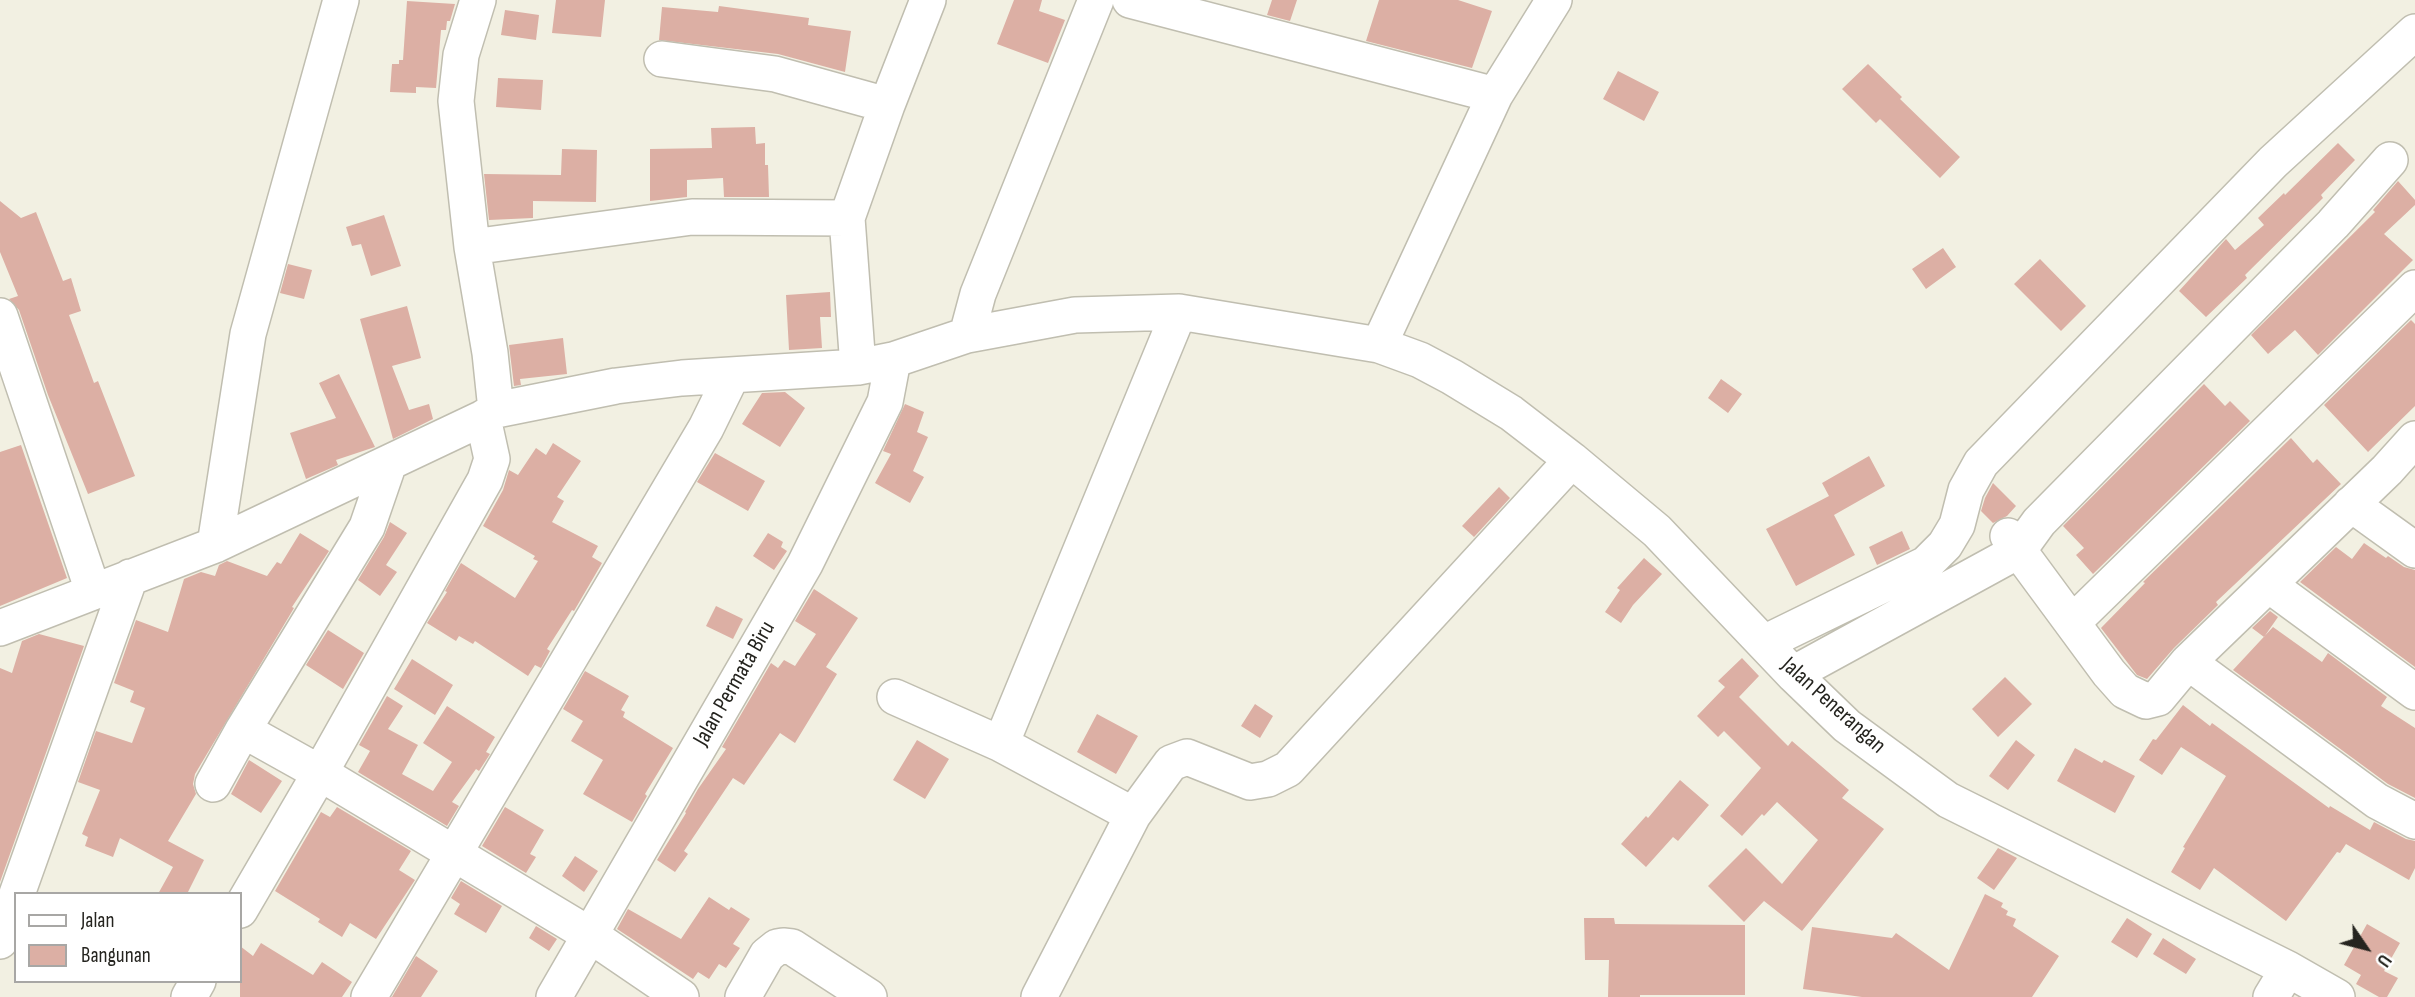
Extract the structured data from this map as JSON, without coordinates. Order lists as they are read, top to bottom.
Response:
{
  "streets": {
    "street": ["Jalan Permata Biru", "Jalan Penerangan"]
  },
  "crossings": [
    ["Jalan Permata Biru", "Jalan Penerangan"]
  ],
  "legend": ["Jalan", "Bangunan"],
  "north": "bottom right"
}
